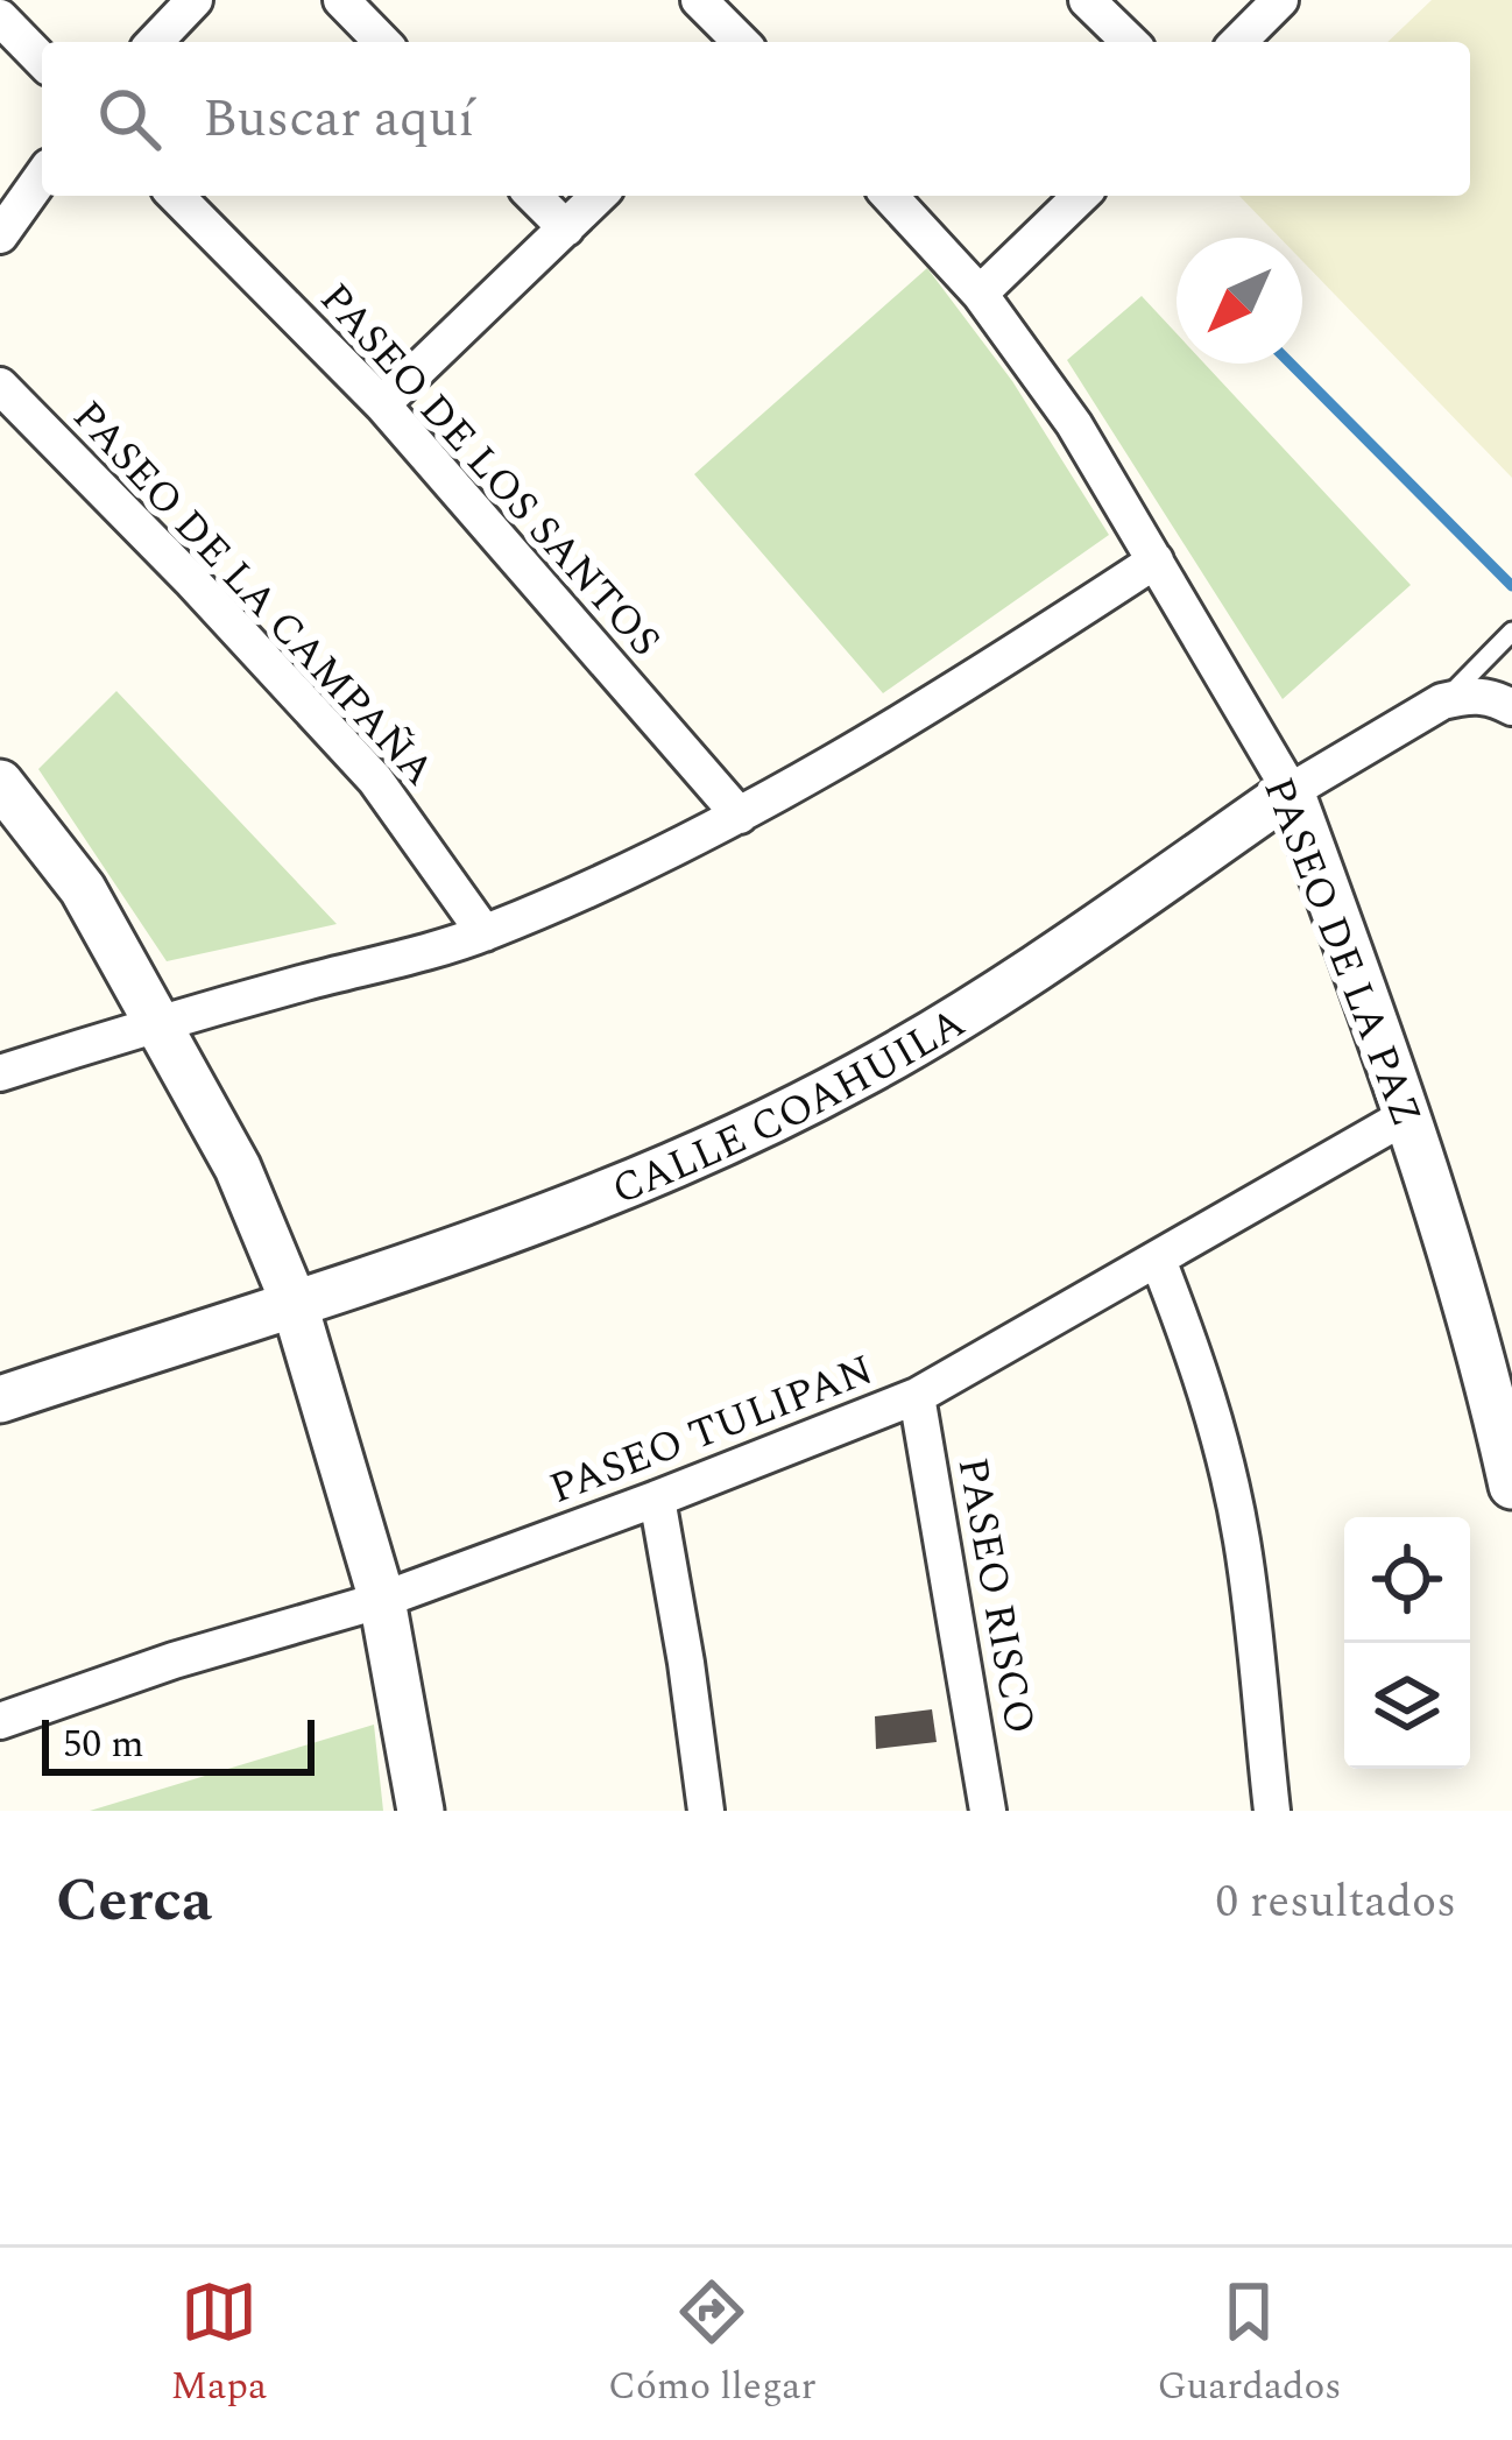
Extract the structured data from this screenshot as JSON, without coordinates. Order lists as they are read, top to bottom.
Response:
{
  "streets": {
    "street": [
      "PASEO DE LOS SANTOS",
      "PASEO DE LA CAMPAÑA",
      "PASEO DE LA PAZ",
      "CALLE COAHUILA",
      "PASEO TULIPAN",
      "PASEO RISCO"
    ]
  },
  "crossings": [
    ["PASEO DE LA PAZ", "CALLE COAHUILA"],
    ["PASEO DE LA PAZ", "PASEO TULIPAN"],
    ["PASEO TULIPAN", "PASEO RISCO"]
  ],
  "scale_bar": "50 m",
  "north": "bottom left",
  "page": {
    "search": "Buscar aquí",
    "scale": "50 m",
    "heading": ["Cerca", "0 resultados"],
    "nav": ["Mapa", "Cómo llegar", "Guardados"]
  }
}
